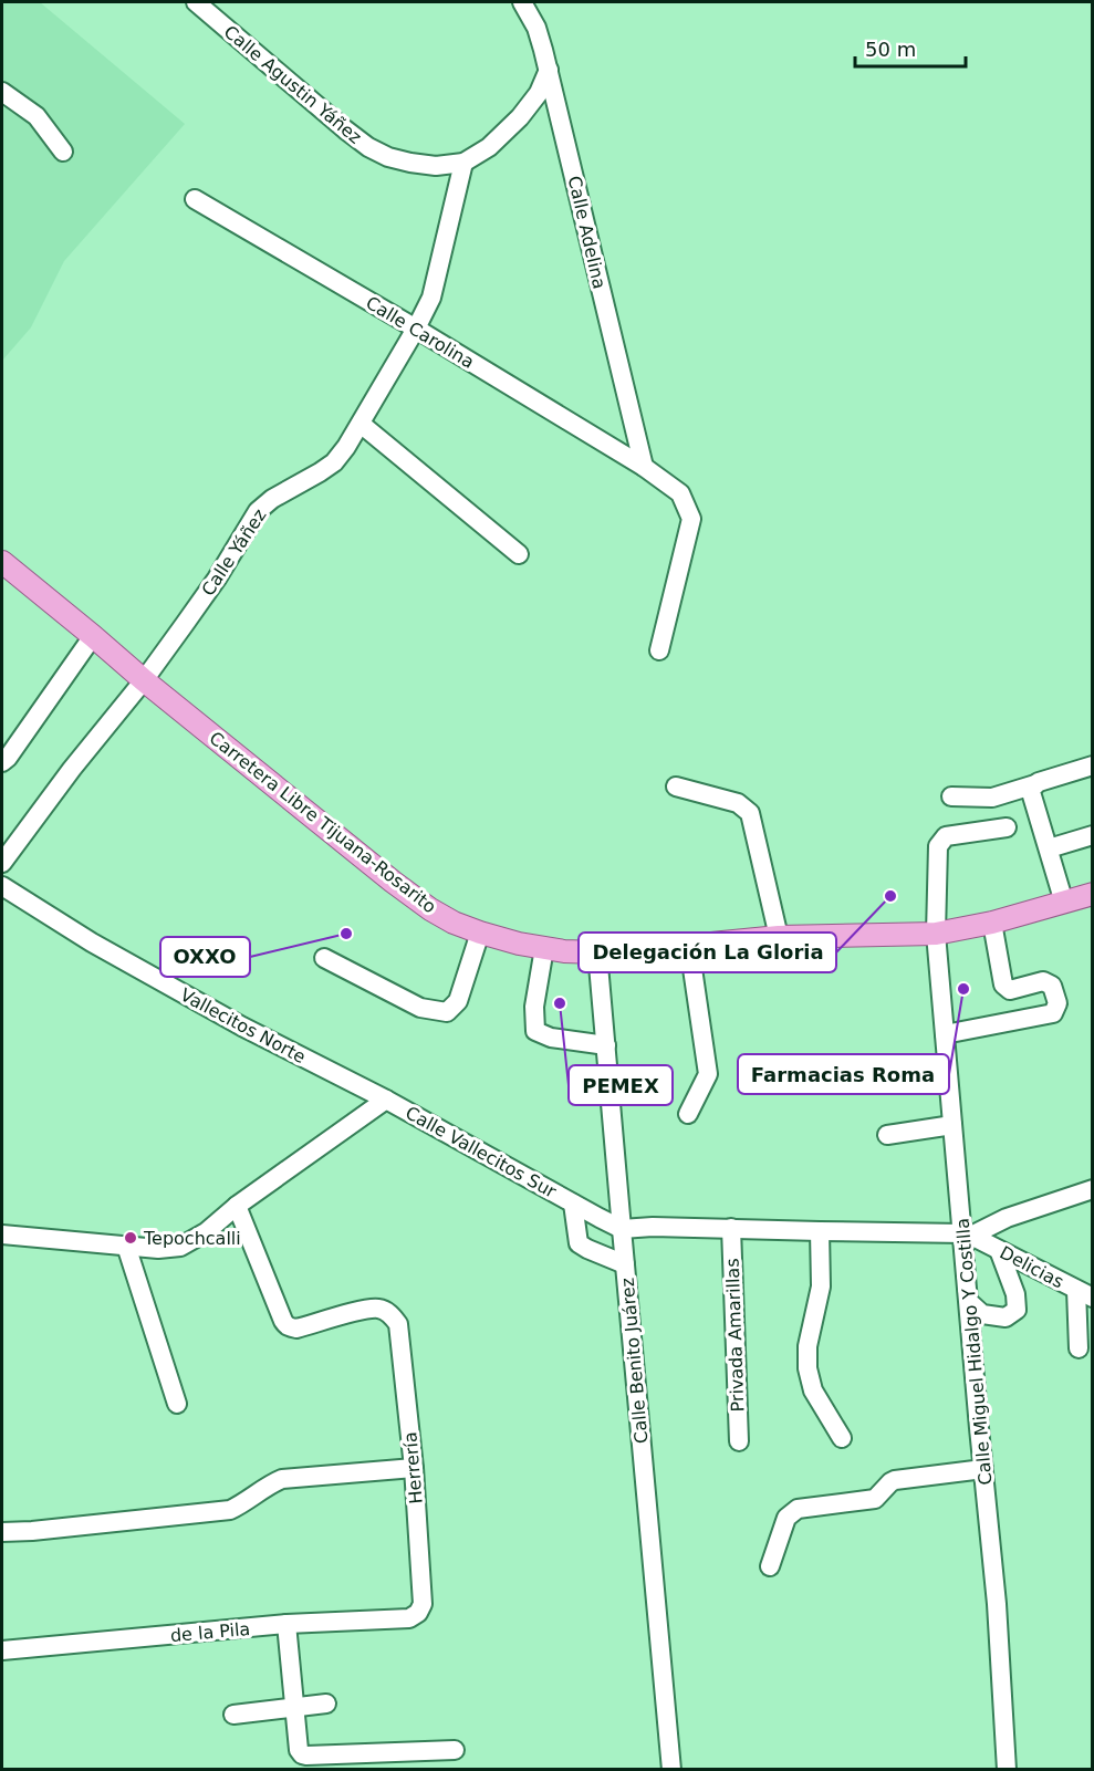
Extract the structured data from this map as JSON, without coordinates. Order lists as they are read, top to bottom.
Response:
{
  "streets": {
    "main road": ["Carretera Libre Tijuana-Rosarito"],
    "street": [
      "Calle Agustin Yáñez",
      "Calle Adelina",
      "Calle Carolina",
      "Calle Yáñez",
      "Vallecitos Norte",
      "Calle Vallecitos Sur",
      "Delicias",
      "Privada Amarillas",
      "Calle Miguel Hidalgo Y Costilla",
      "Calle Benito Juárez",
      "Herrería",
      "de la Pila"
    ]
  },
  "crossings": [
    ["Calle Agustin Yáñez", "Calle Adelina"],
    ["Calle Agustin Yáñez", "Calle Yáñez"],
    ["Calle Adelina", "Calle Carolina"],
    ["Calle Carolina", "Calle Yáñez"],
    ["Calle Yáñez", "Carretera Libre Tijuana-Rosarito"],
    ["Carretera Libre Tijuana-Rosarito", "Calle Miguel Hidalgo Y Costilla"],
    ["Carretera Libre Tijuana-Rosarito", "Calle Benito Juárez"],
    ["Vallecitos Norte", "Calle Vallecitos Sur"],
    ["Calle Vallecitos Sur", "Calle Benito Juárez"],
    ["Calle Vallecitos Sur", "Herrería"],
    ["Delicias", "Calle Miguel Hidalgo Y Costilla"],
    ["Herrería", "de la Pila"]
  ],
  "places": [
    "Delegación La Gloria",
    "OXXO",
    "Farmacias Roma",
    "PEMEX",
    "Tepochcalli"
  ],
  "scale_bar": "50 m"
}
